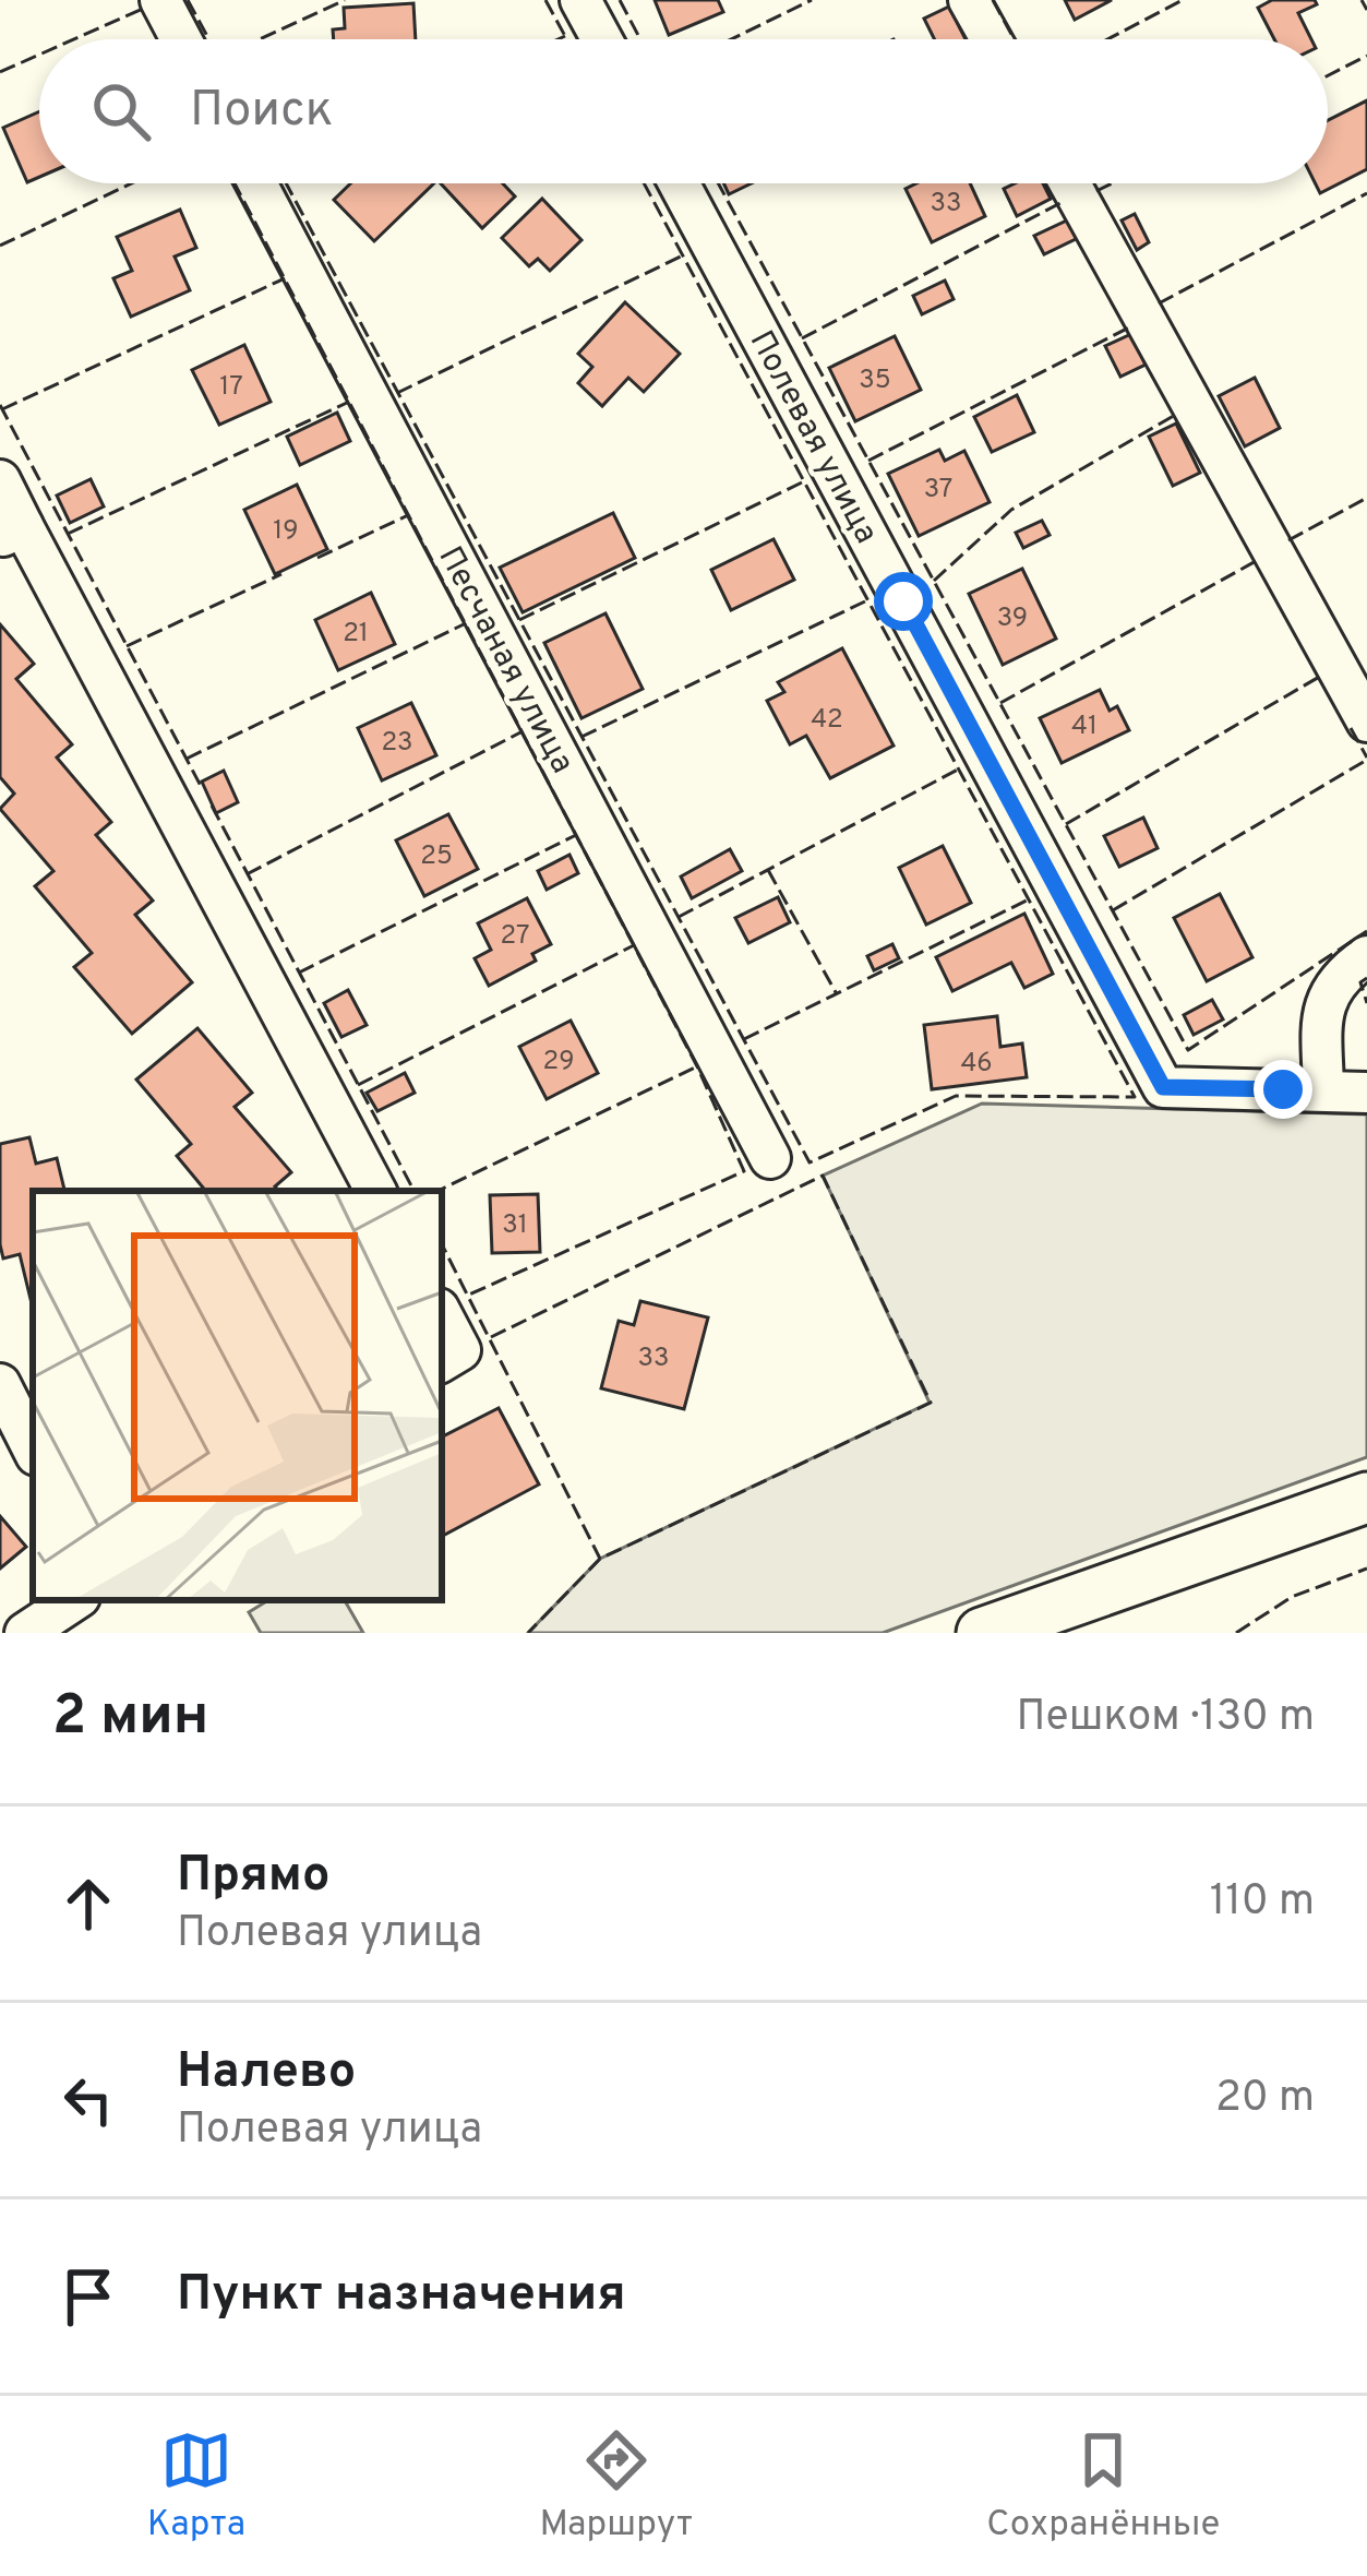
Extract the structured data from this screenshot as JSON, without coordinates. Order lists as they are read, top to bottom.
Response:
{
  "streets": {
    "street": ["Полевая улица", "Песчаная улица"]
  },
  "house_numbers": [
    "33",
    "35",
    "17",
    "37",
    "19",
    "39",
    "21",
    "42",
    "41",
    "23",
    "25",
    "27",
    "29",
    "46",
    "31",
    "33"
  ],
  "page": {
    "search": "Поиск",
    "heading": ["2 мин", "Пешком · 130 m"],
    "list": [
      ["Прямо", "Полевая улица", "110 m"],
      ["Налево", "Полевая улица", "20 m"],
      "Пункт назначения"
    ],
    "nav": ["Карта", "Маршрут", "Сохранённые"]
  }
}
